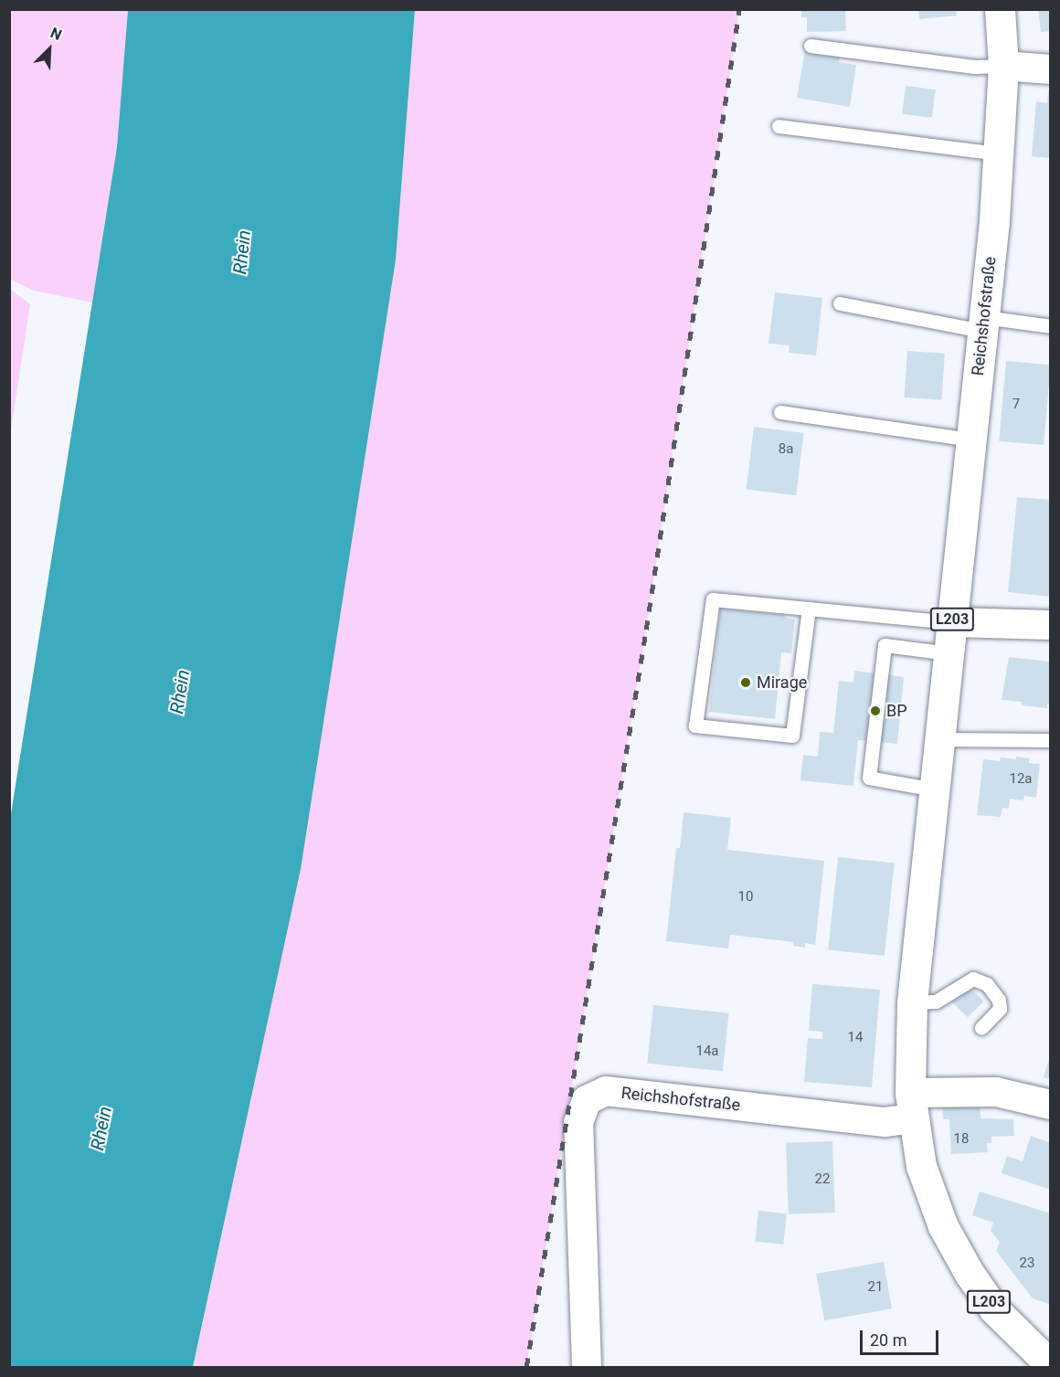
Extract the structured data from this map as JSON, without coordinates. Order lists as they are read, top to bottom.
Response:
{
  "streets": {
    "main road": ["Reichshofstraße", "L203"]
  },
  "water": ["Rhein"],
  "places": ["Mirage", "BP"],
  "house_numbers": [
    "7",
    "8a",
    "12a",
    "10",
    "14",
    "14a",
    "18",
    "22",
    "23",
    "21"
  ],
  "scale_bar": "20 m",
  "north": "top right"
}
